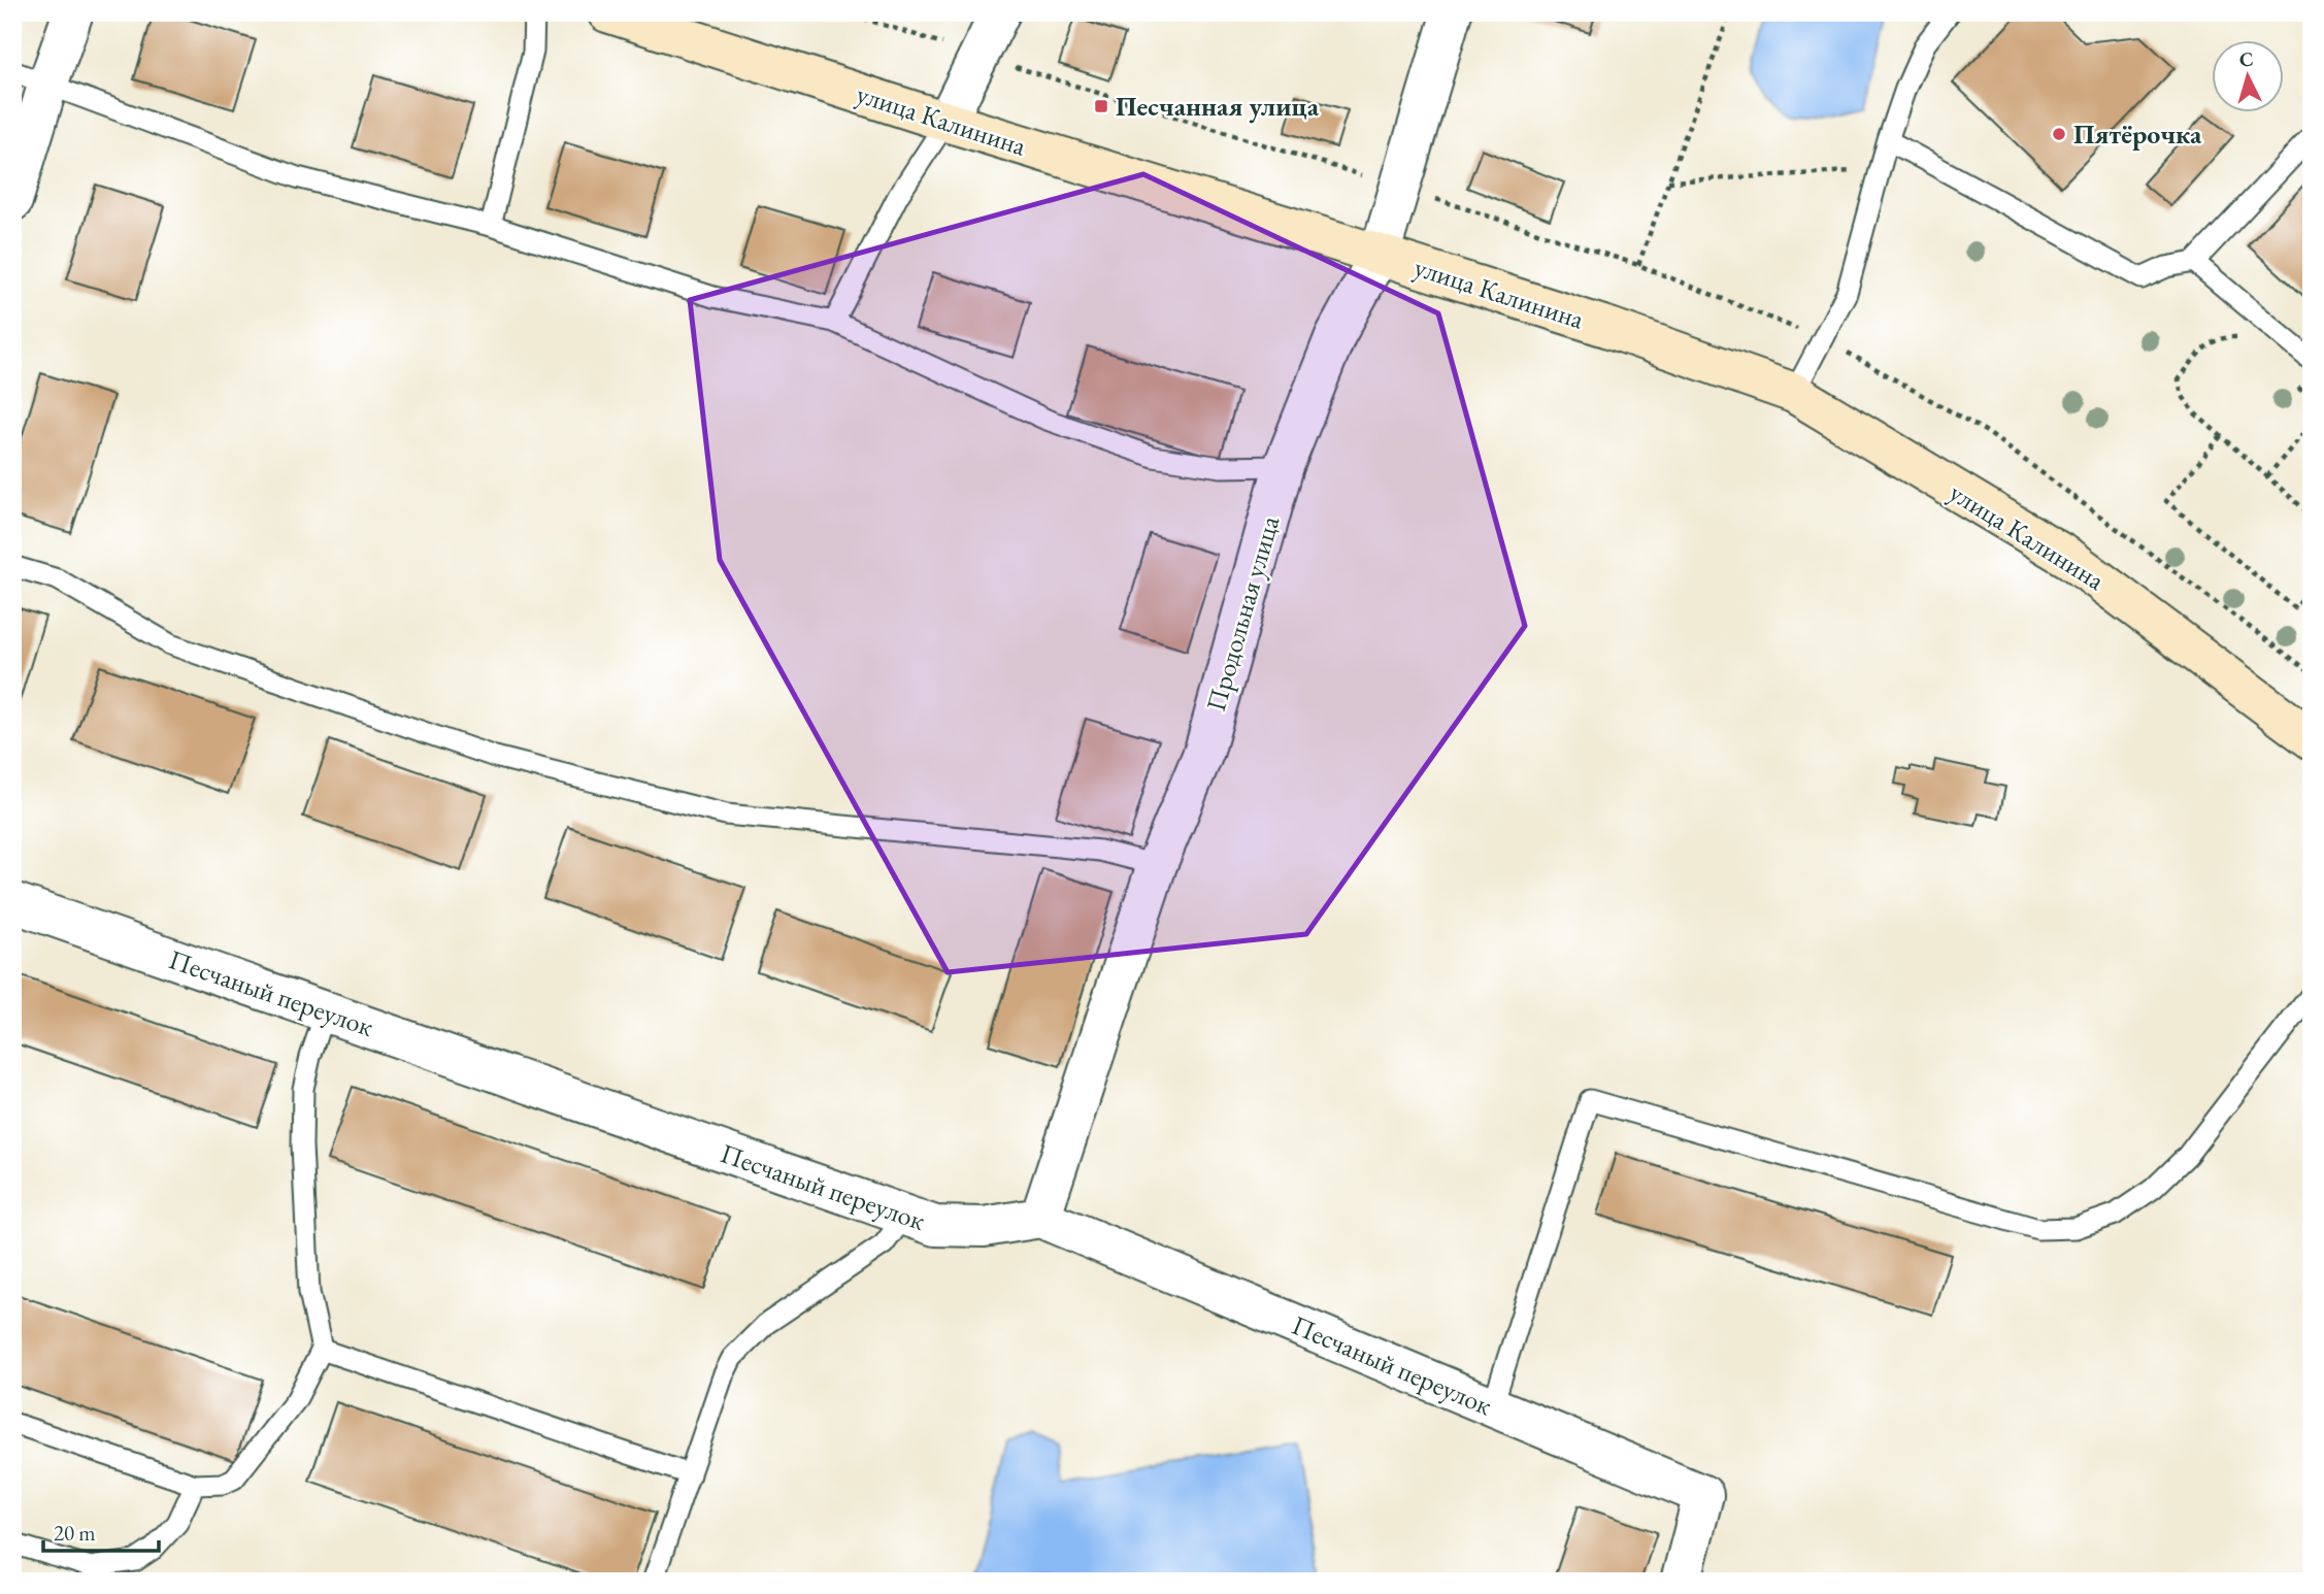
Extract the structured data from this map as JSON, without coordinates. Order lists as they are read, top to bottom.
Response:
{
  "streets": {
    "main road": ["улица Калинина"],
    "street": ["Продольная улица", "Песчаный переулок"]
  },
  "crossings": [
    ["улица Калинина", "Продольная улица"],
    ["Продольная улица", "Песчаный переулок"]
  ],
  "places": {
    "transit": ["Песчанная улица"],
    "other": ["Пятёрочка"]
  },
  "scale_bar": "20 m",
  "north": "top"
}
